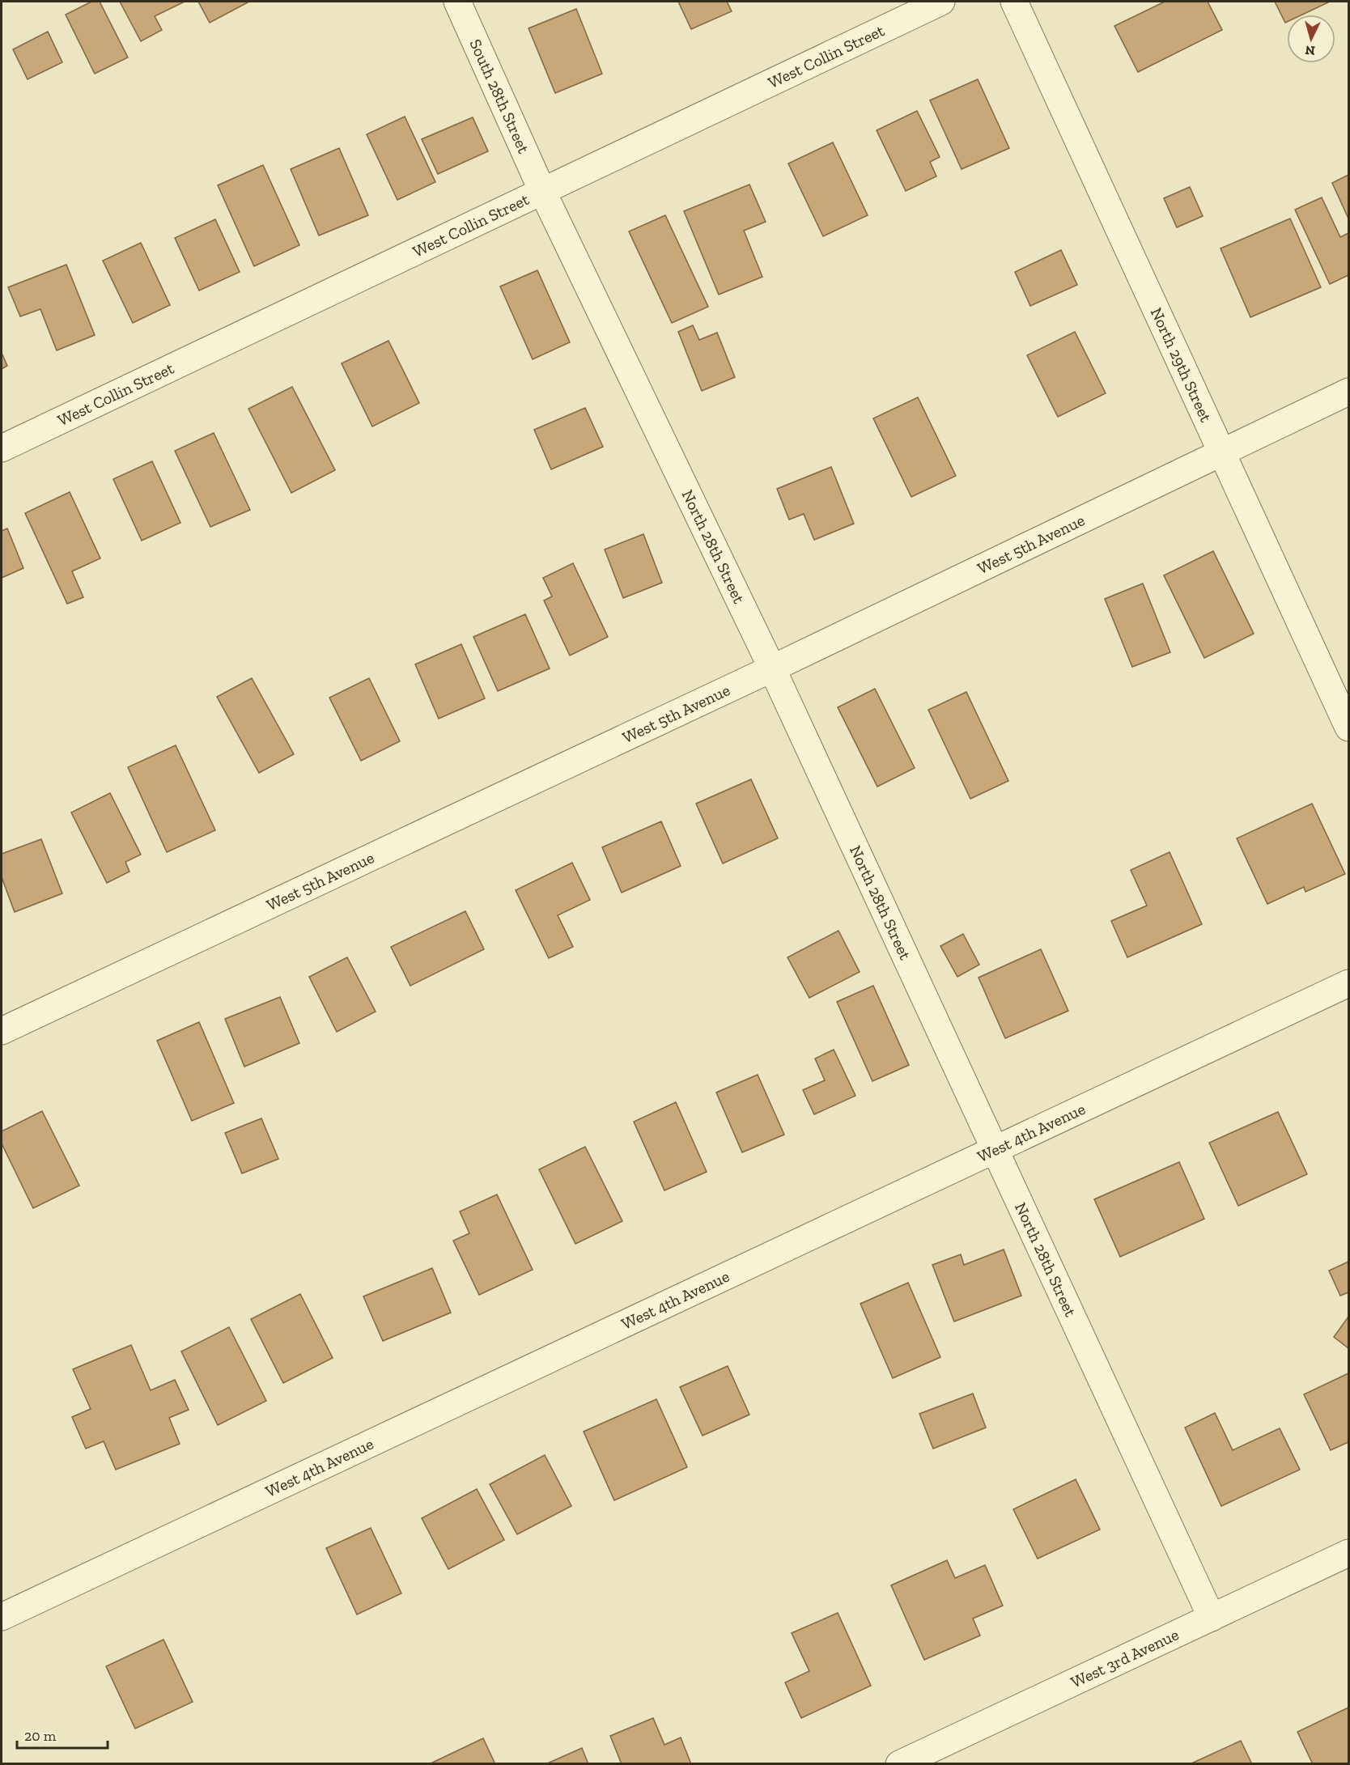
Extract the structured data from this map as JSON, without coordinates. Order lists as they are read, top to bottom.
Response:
{
  "streets": {
    "street": [
      "West Collin Street",
      "South 28th Street",
      "North 29th Street",
      "West 5th Avenue",
      "North 28th Street",
      "West 4th Avenue",
      "West 3rd Avenue"
    ]
  },
  "crossings": [
    ["West Collin Street", "South 28th Street"],
    ["West Collin Street", "North 28th Street"],
    ["South 28th Street", "North 28th Street"],
    ["North 29th Street", "West 5th Avenue"],
    ["West 5th Avenue", "North 28th Street"],
    ["North 28th Street", "West 4th Avenue"],
    ["North 28th Street", "West 3rd Avenue"]
  ],
  "scale_bar": "20 m",
  "north": "bottom"
}
